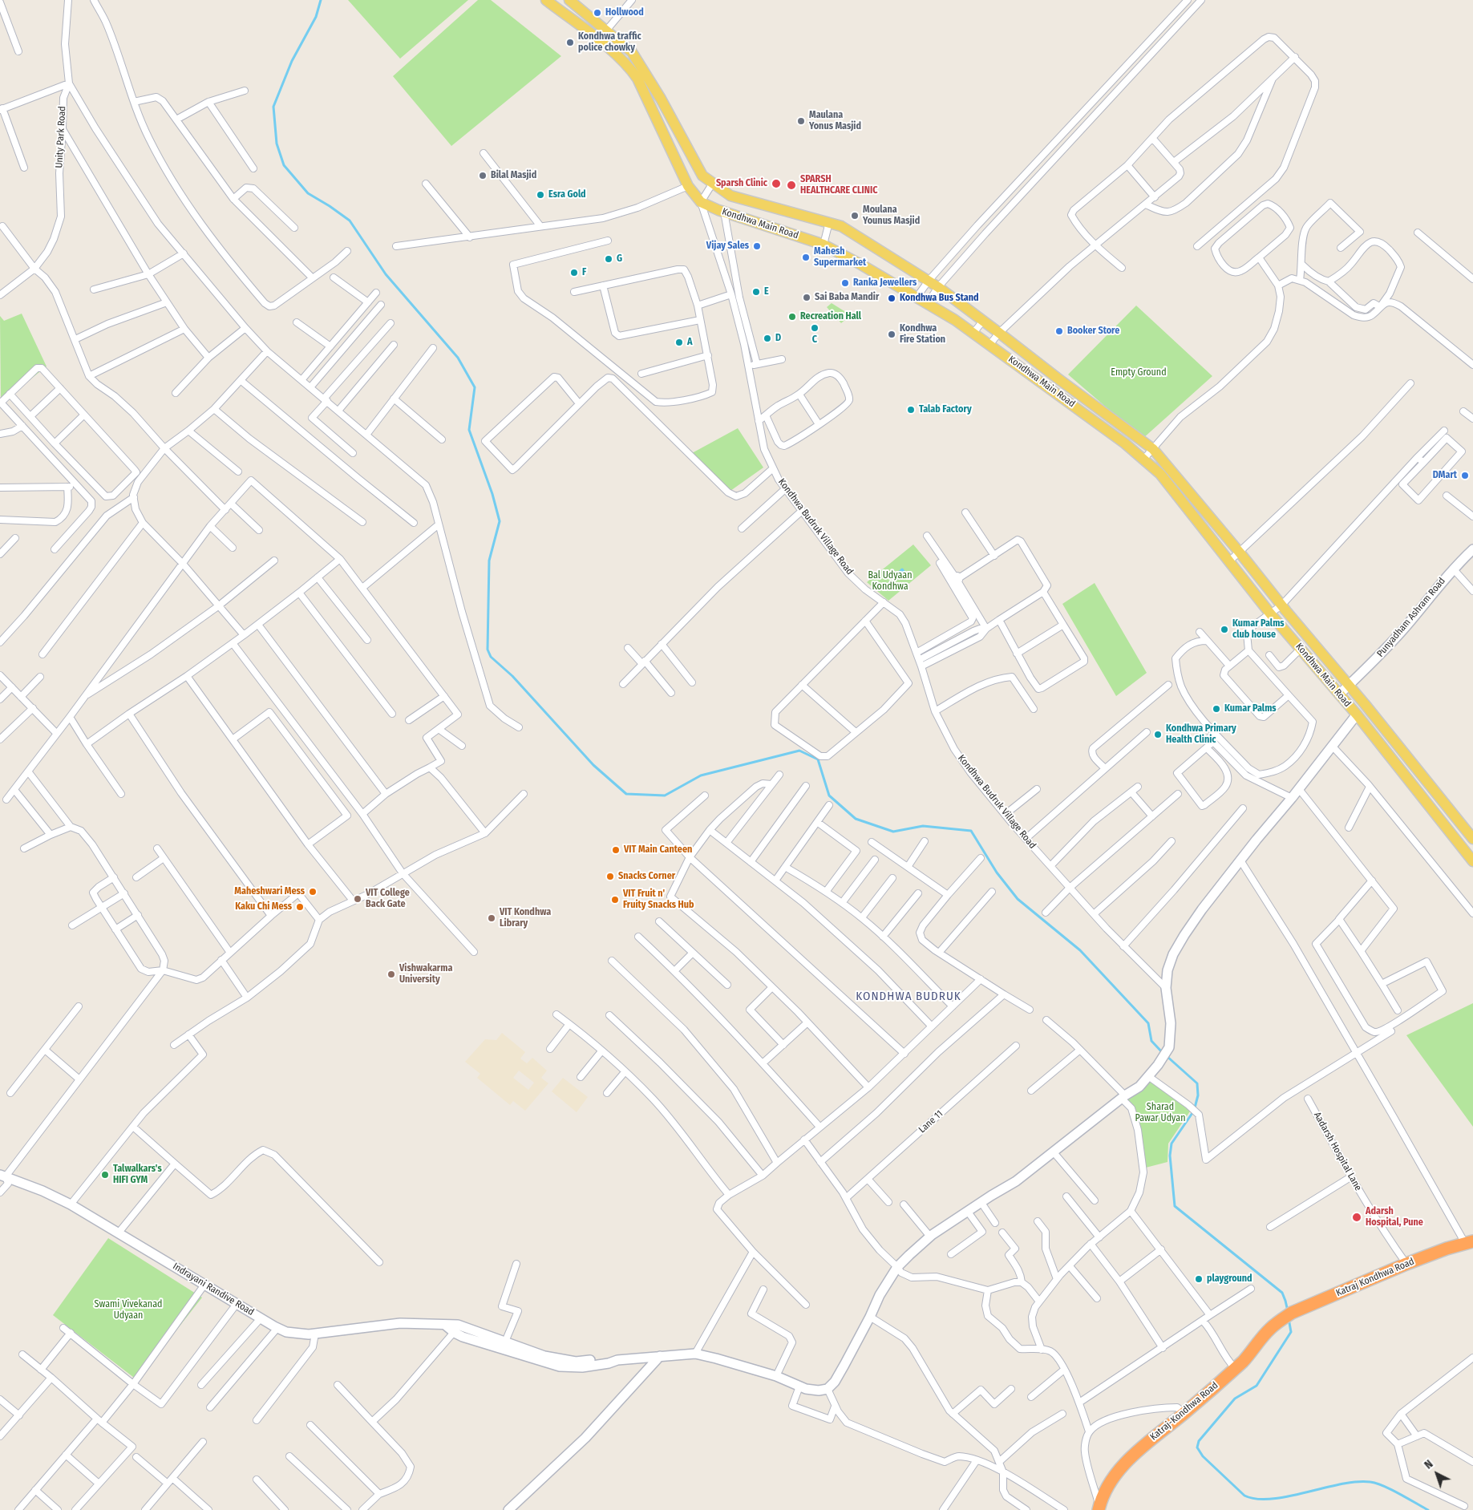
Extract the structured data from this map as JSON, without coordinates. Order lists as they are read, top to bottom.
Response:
{
  "streets": {
    "highway": ["Katraj Kondhwa Road", "Katraj-Kondhwa Road"],
    "main road": ["Kondhwa Main Road"],
    "street": [
      "Unity Park Road",
      "Kondhwa Budruk Village Road",
      "Punyadham Ashram Road",
      "Lane 11",
      "Aadarsh Hospital Lane",
      "Indrayani Randive Road"
    ]
  },
  "crossings": [
    ["Kondhwa Main Road", "Kondhwa Budruk Village Road"],
    ["Kondhwa Main Road", "Punyadham Ashram Road"],
    ["Aadarsh Hospital Lane", "Katraj Kondhwa Road"],
    ["Katraj Kondhwa Road", "Katraj-Kondhwa Road"]
  ],
  "districts": ["KONDHWA BUDRUK"],
  "parks": [
    "Empty Ground",
    "Bal Udyaan Kondhwa",
    "Sharad Pawar Udyan",
    "Swami Vivekanad Udyaan"
  ],
  "places": [
    "Hollwood",
    "Kondhwa traffic police chowky",
    "Maulana Yonus Masjid",
    "Bilal Masjid",
    "Sparsh Clinic",
    "SPARSH HEALTHCARE CLINIC",
    "Esra Gold",
    "Moulana Younus Masjid",
    "Vijay Sales",
    "Mahesh Supermarket",
    "G",
    "F",
    "Ranka Jewellers",
    "E",
    "Sai Baba Mandir",
    "Kondhwa Bus Stand",
    "Recreation Hall",
    "C",
    "Booker Store",
    "Kondhwa Fire Station",
    "D",
    "A",
    "Talab Factory",
    "DMart",
    "Kumar Palms club house",
    "Kumar Palms",
    "Kondhwa Primary Health Clinic",
    "VIT Main Canteen",
    "Snacks Corner",
    "Maheshwari Mess",
    "VIT College Back Gate",
    "VIT Fruit n' Fruity Snacks Hub",
    "Kaku Chi Mess",
    "VIT Kondhwa Library",
    "Vishwakarma University",
    "Talwalkars's HIFI GYM",
    "Adarsh Hospital, Pune",
    "playground"
  ],
  "north": "top left"
}
